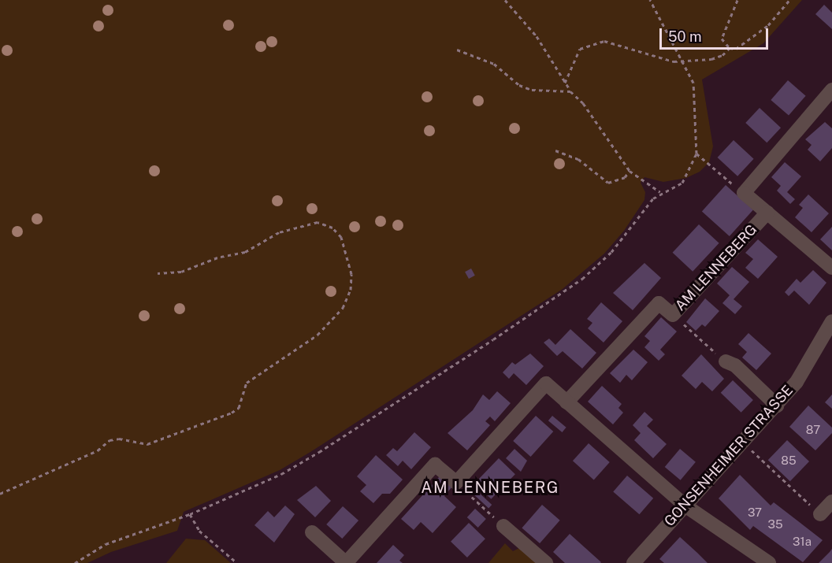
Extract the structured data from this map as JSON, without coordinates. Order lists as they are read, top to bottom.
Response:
{
  "streets": {
    "street": ["AM LENNEBERG", "GONSENHEIMER STRASSE"]
  },
  "districts": ["AM LENNEBERG"],
  "house_numbers": [
    "87",
    "85",
    "37",
    "35",
    "31a"
  ],
  "scale_bar": "50 m"
}
